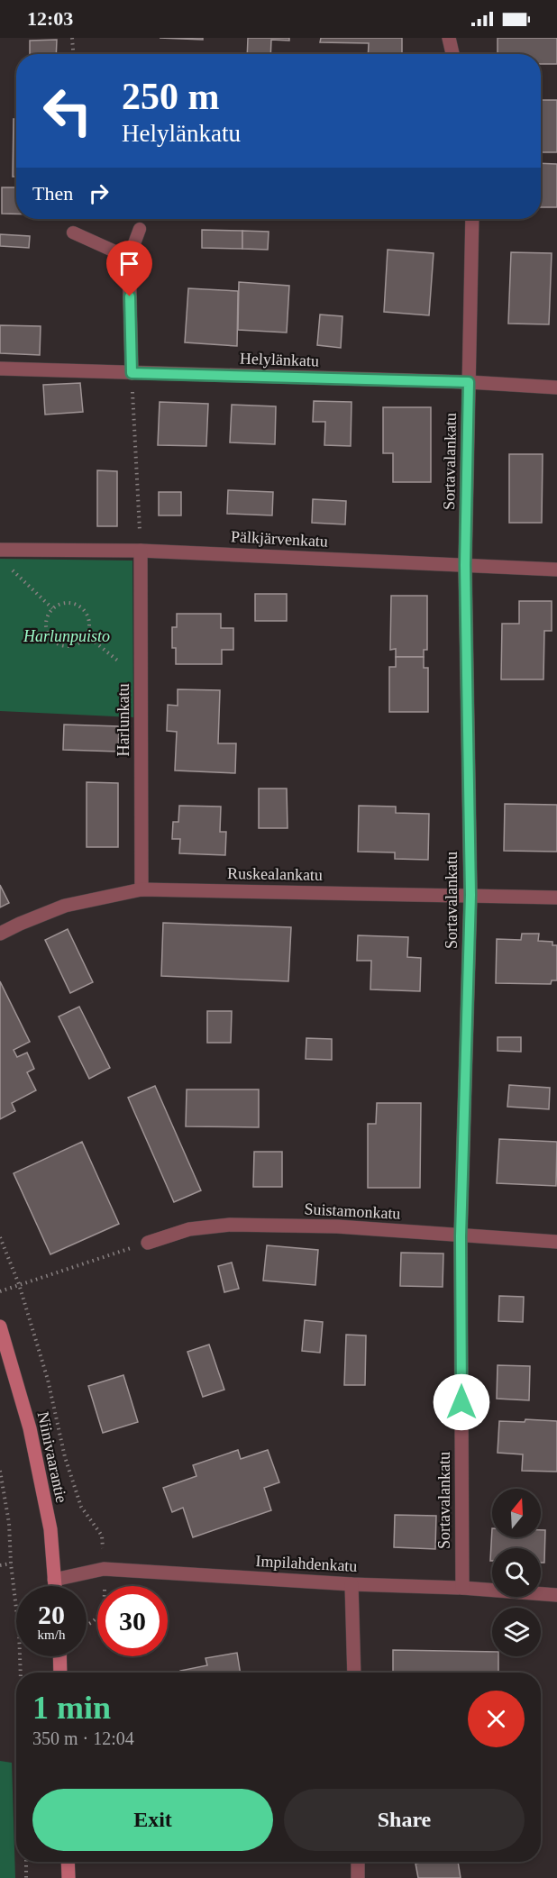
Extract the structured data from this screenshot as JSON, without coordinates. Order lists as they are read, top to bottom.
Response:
{
  "streets": {
    "main road": ["Niinivaarantie"],
    "street": [
      "Helylänkatu",
      "Sortavalankatu",
      "Pälkjärvenkatu",
      "Harlunkatu",
      "Ruskealankatu",
      "Suistamonkatu",
      "Impilahdenkatu"
    ]
  },
  "crossings": [
    ["Helylänkatu", "Sortavalankatu"],
    ["Sortavalankatu", "Pälkjärvenkatu"],
    ["Sortavalankatu", "Ruskealankatu"],
    ["Sortavalankatu", "Suistamonkatu"],
    ["Sortavalankatu", "Impilahdenkatu"],
    ["Pälkjärvenkatu", "Harlunkatu"],
    ["Harlunkatu", "Ruskealankatu"],
    ["Niinivaarantie", "Impilahdenkatu"]
  ],
  "parks": ["Harlunpuisto"],
  "north": "top",
  "page": {
    "status": "12:03",
    "turn": ["250 m", "Helylänkatu"],
    "then": "Then",
    "speed": "20 km/h",
    "limit": "30",
    "heading": ["1 min", "350 m · 12:04"],
    "buttons": ["Exit", "Share"]
  }
}
